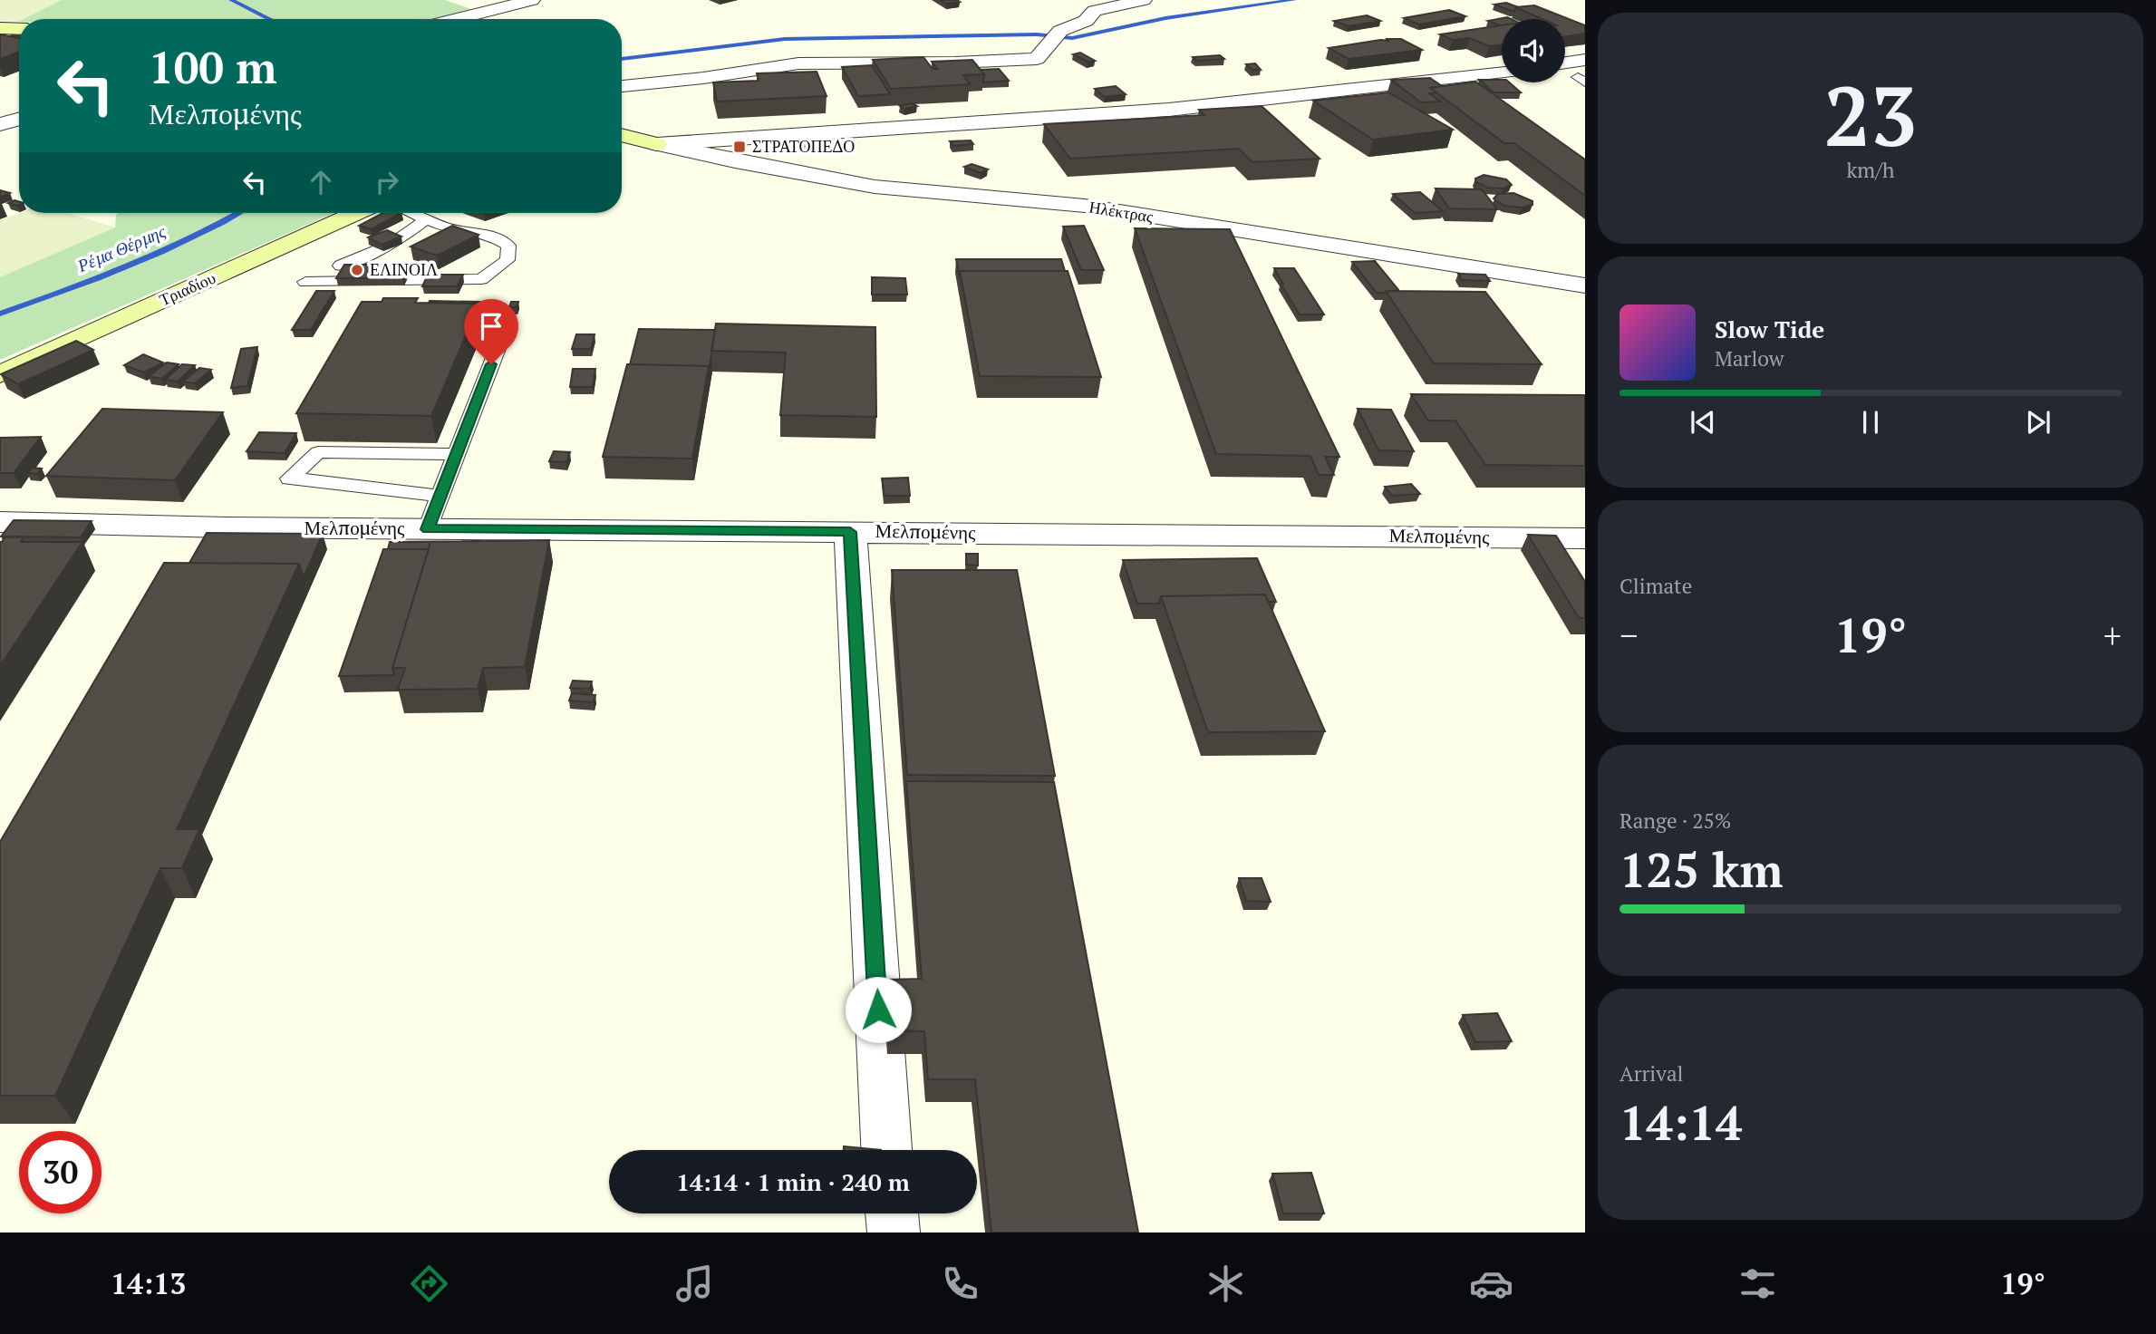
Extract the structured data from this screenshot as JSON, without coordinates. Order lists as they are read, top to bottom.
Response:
{
  "streets": {
    "main road": ["Τριαδίου"],
    "street": ["Ηλέκτρας", "Μελπομένης"]
  },
  "water": ["Ρέμα Θέρμης"],
  "places": {
    "transit": ["ΣΤΡΑΤΟΠΕΔΟ"],
    "other": ["ΕΛΙΝΟΙΛ"]
  },
  "page": {
    "tile": [
      ["23", "km/h"],
      "Climate",
      ["Range · 25%", "125 km"],
      ["Arrival", "14:14"]
    ],
    "turn": ["100 m", "Μελπομένης"],
    "song": ["Slow Tide", "Marlow"],
    "heat": ["−", "19°", "+"],
    "limit": "30",
    "trip": "14:14 · 1 min · 240 m",
    "tabs": ["14:13", "19°"]
  }
}
